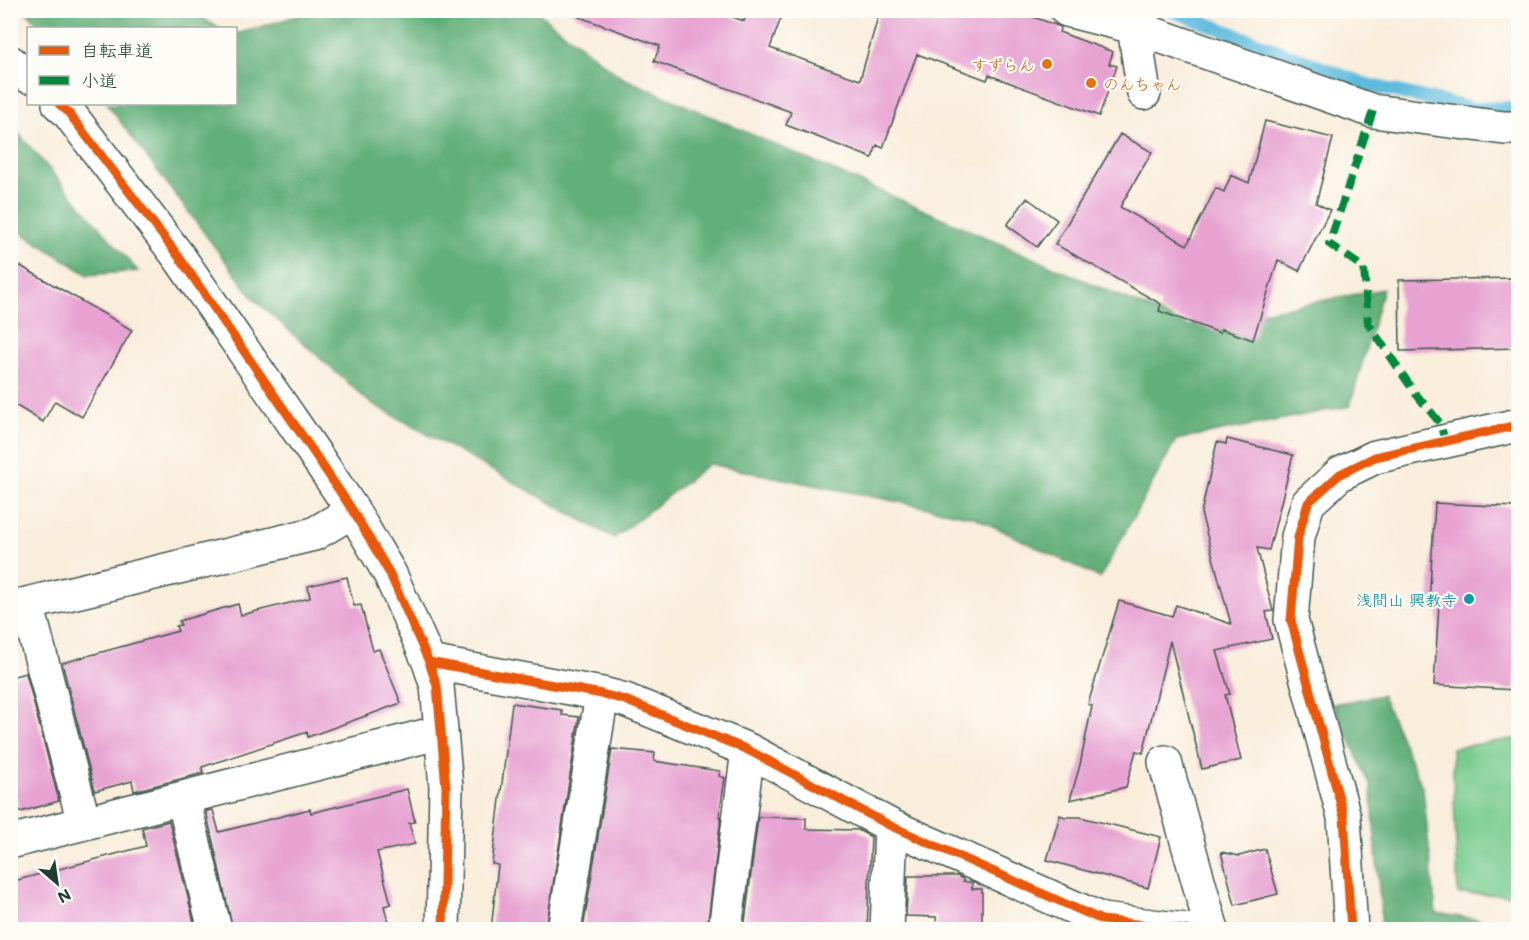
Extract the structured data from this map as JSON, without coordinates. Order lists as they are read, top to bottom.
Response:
{
  "places": ["すずらん", "のんちゃん", "浅間山 興教寺"],
  "legend": ["自転車道", "小道"],
  "north": "bottom right"
}
